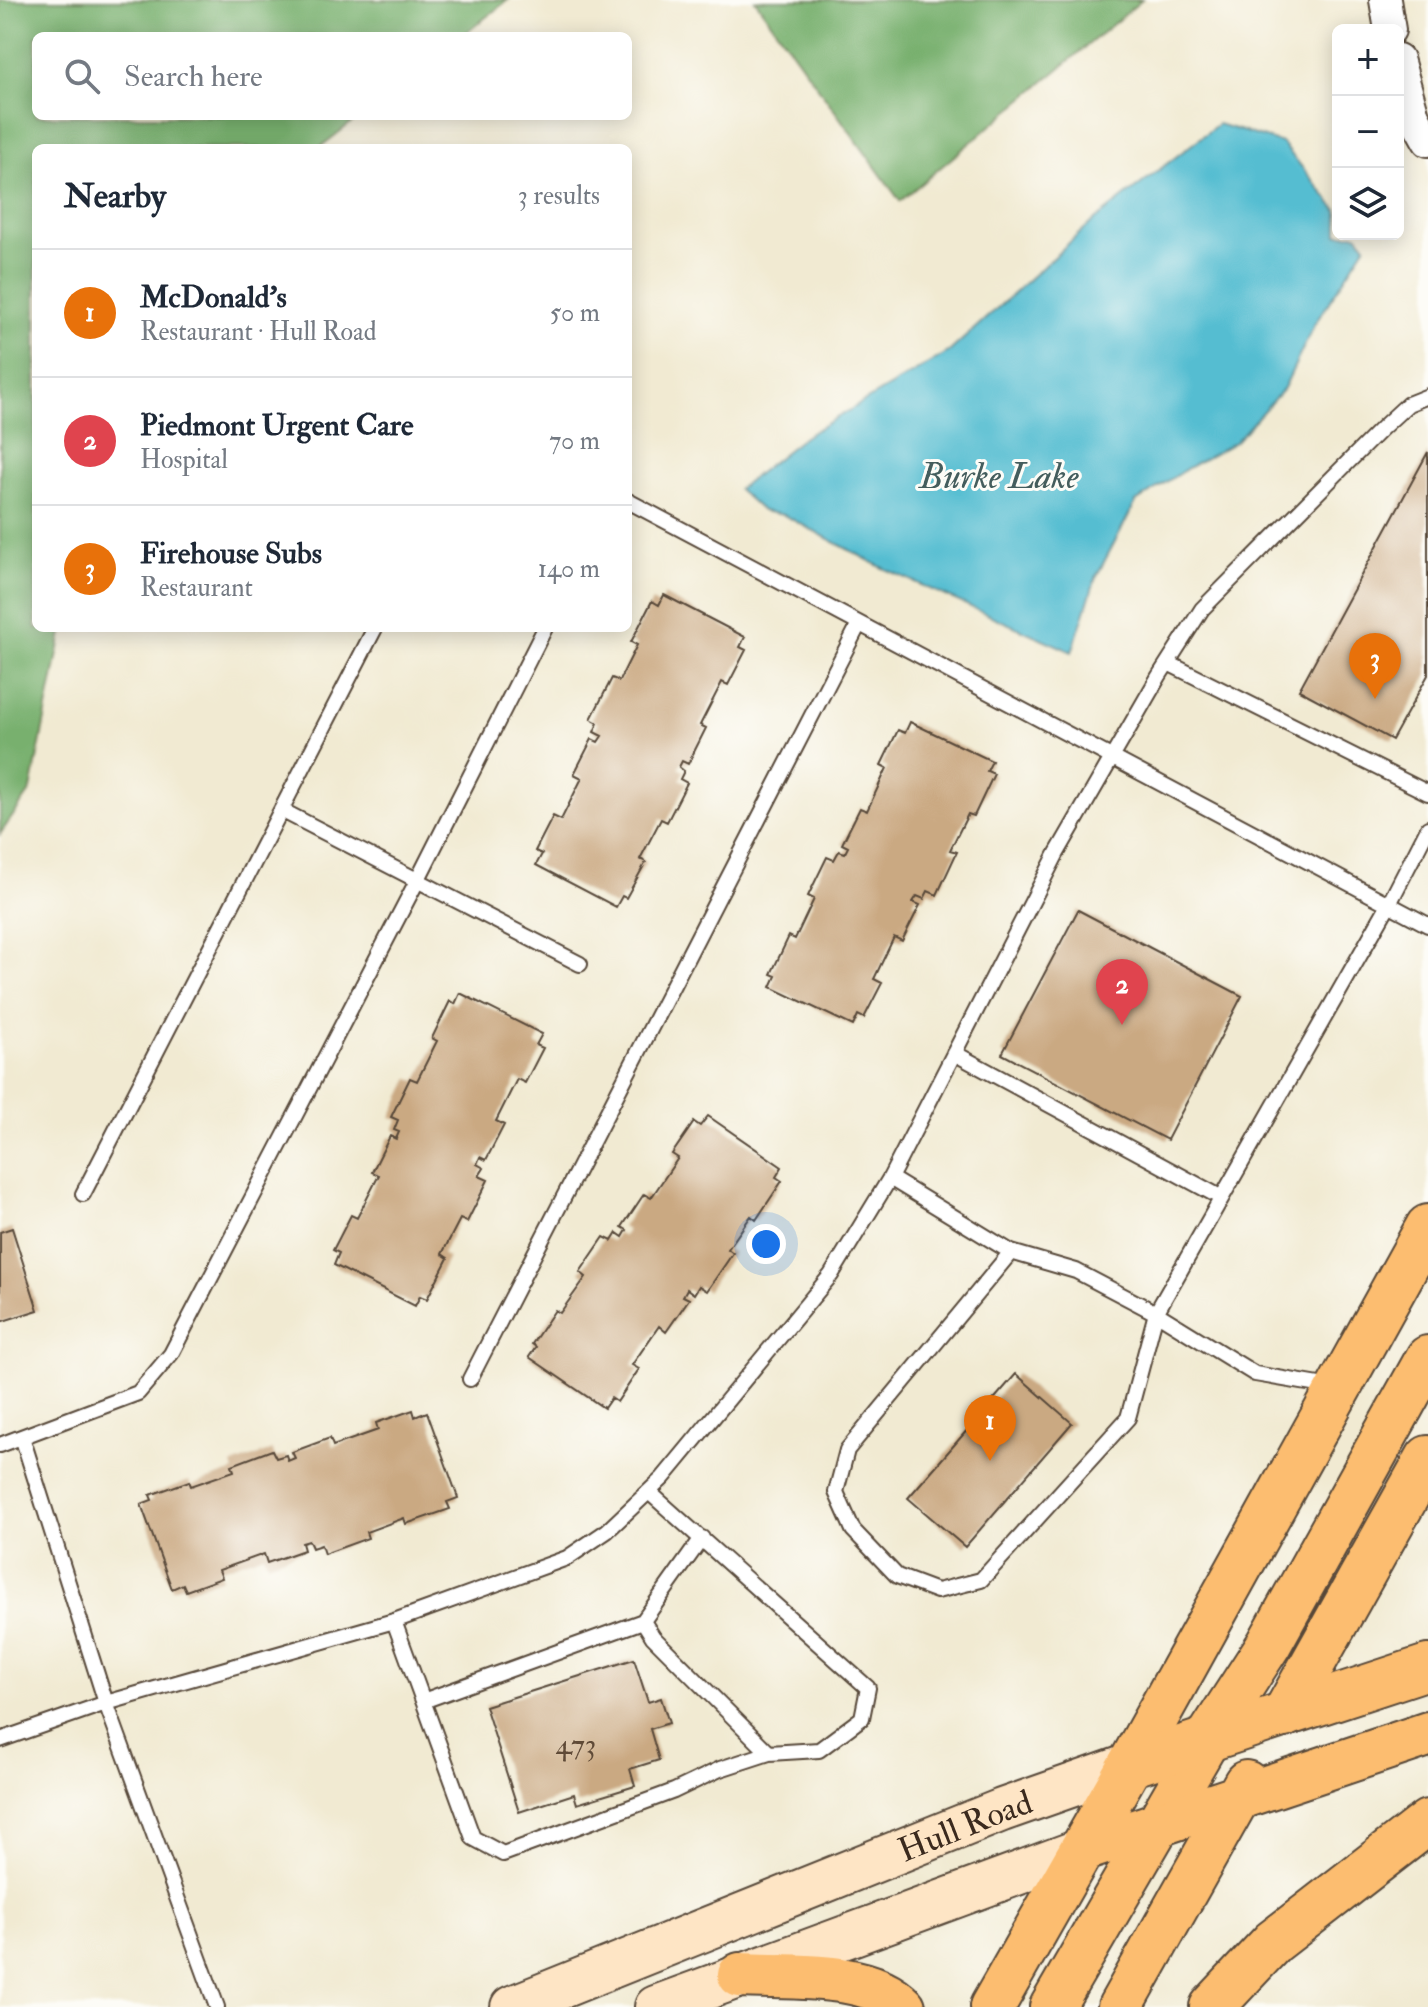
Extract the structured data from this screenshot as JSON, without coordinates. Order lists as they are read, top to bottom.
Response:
{
  "streets": {
    "main road": ["Hull Road"]
  },
  "water": ["Burke Lake"],
  "house_numbers": ["473"],
  "page": {
    "map_buttons": ["+", "−"],
    "search": "Search here",
    "heading": ["Nearby", "3 results"],
    "list": [
      {
        "mark": "1",
        "name": "McDonald's",
        "note": "Restaurant · Hull Road",
        "value": "50 m"
      },
      {
        "mark": "2",
        "name": "Piedmont Urgent Care",
        "note": "Hospital",
        "value": "70 m"
      },
      {
        "mark": "3",
        "name": "Firehouse Subs",
        "note": "Restaurant",
        "value": "140 m"
      }
    ],
    "pins": ["3", "2", "1"]
  }
}
